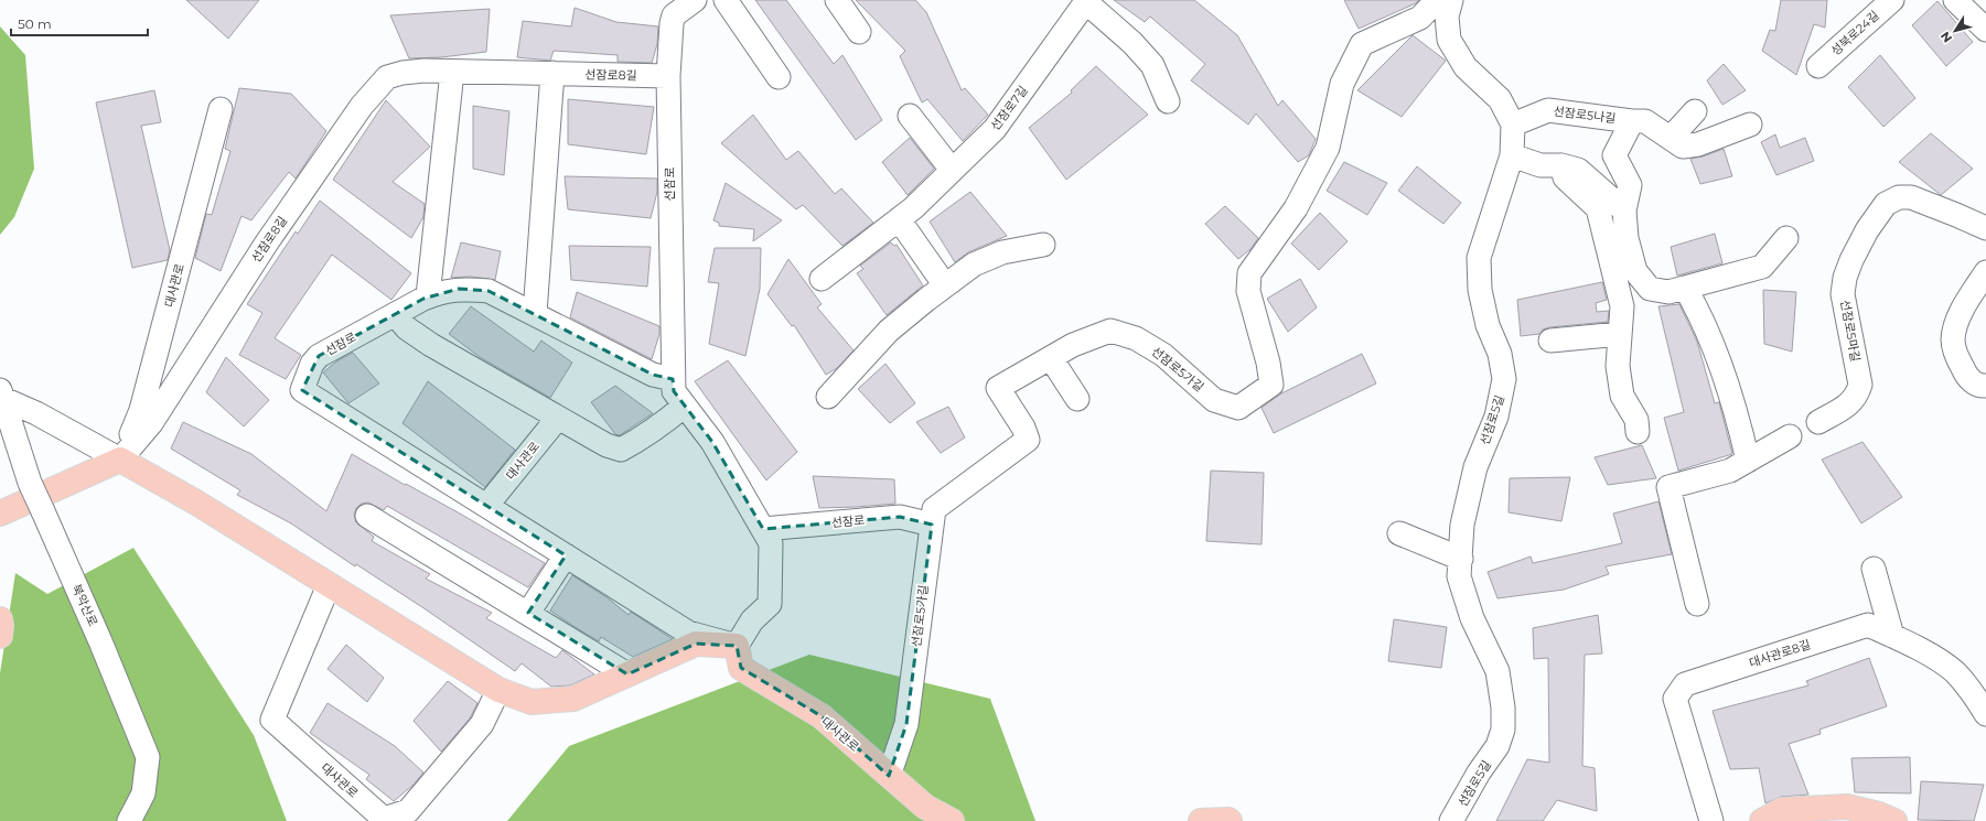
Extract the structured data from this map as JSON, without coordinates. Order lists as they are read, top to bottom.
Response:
{
  "streets": {
    "main road": ["대사관로"],
    "street": [
      "성북로24길",
      "선잠로8길",
      "선잠로7길",
      "선잠로5나길",
      "선잠로",
      "선잠로5마길",
      "선잠로5가길",
      "선잠로5길",
      "북악산로",
      "대사관로8길"
    ]
  },
  "crossings": [
    ["선잠로8길", "선잠로"],
    ["선잠로8길", "대사관로"],
    ["선잠로5나길", "선잠로5길"],
    ["선잠로", "대사관로"],
    ["선잠로", "선잠로5가길"],
    ["대사관로", "선잠로5가길"]
  ],
  "scale_bar": "50 m",
  "north": "bottom left"
}
